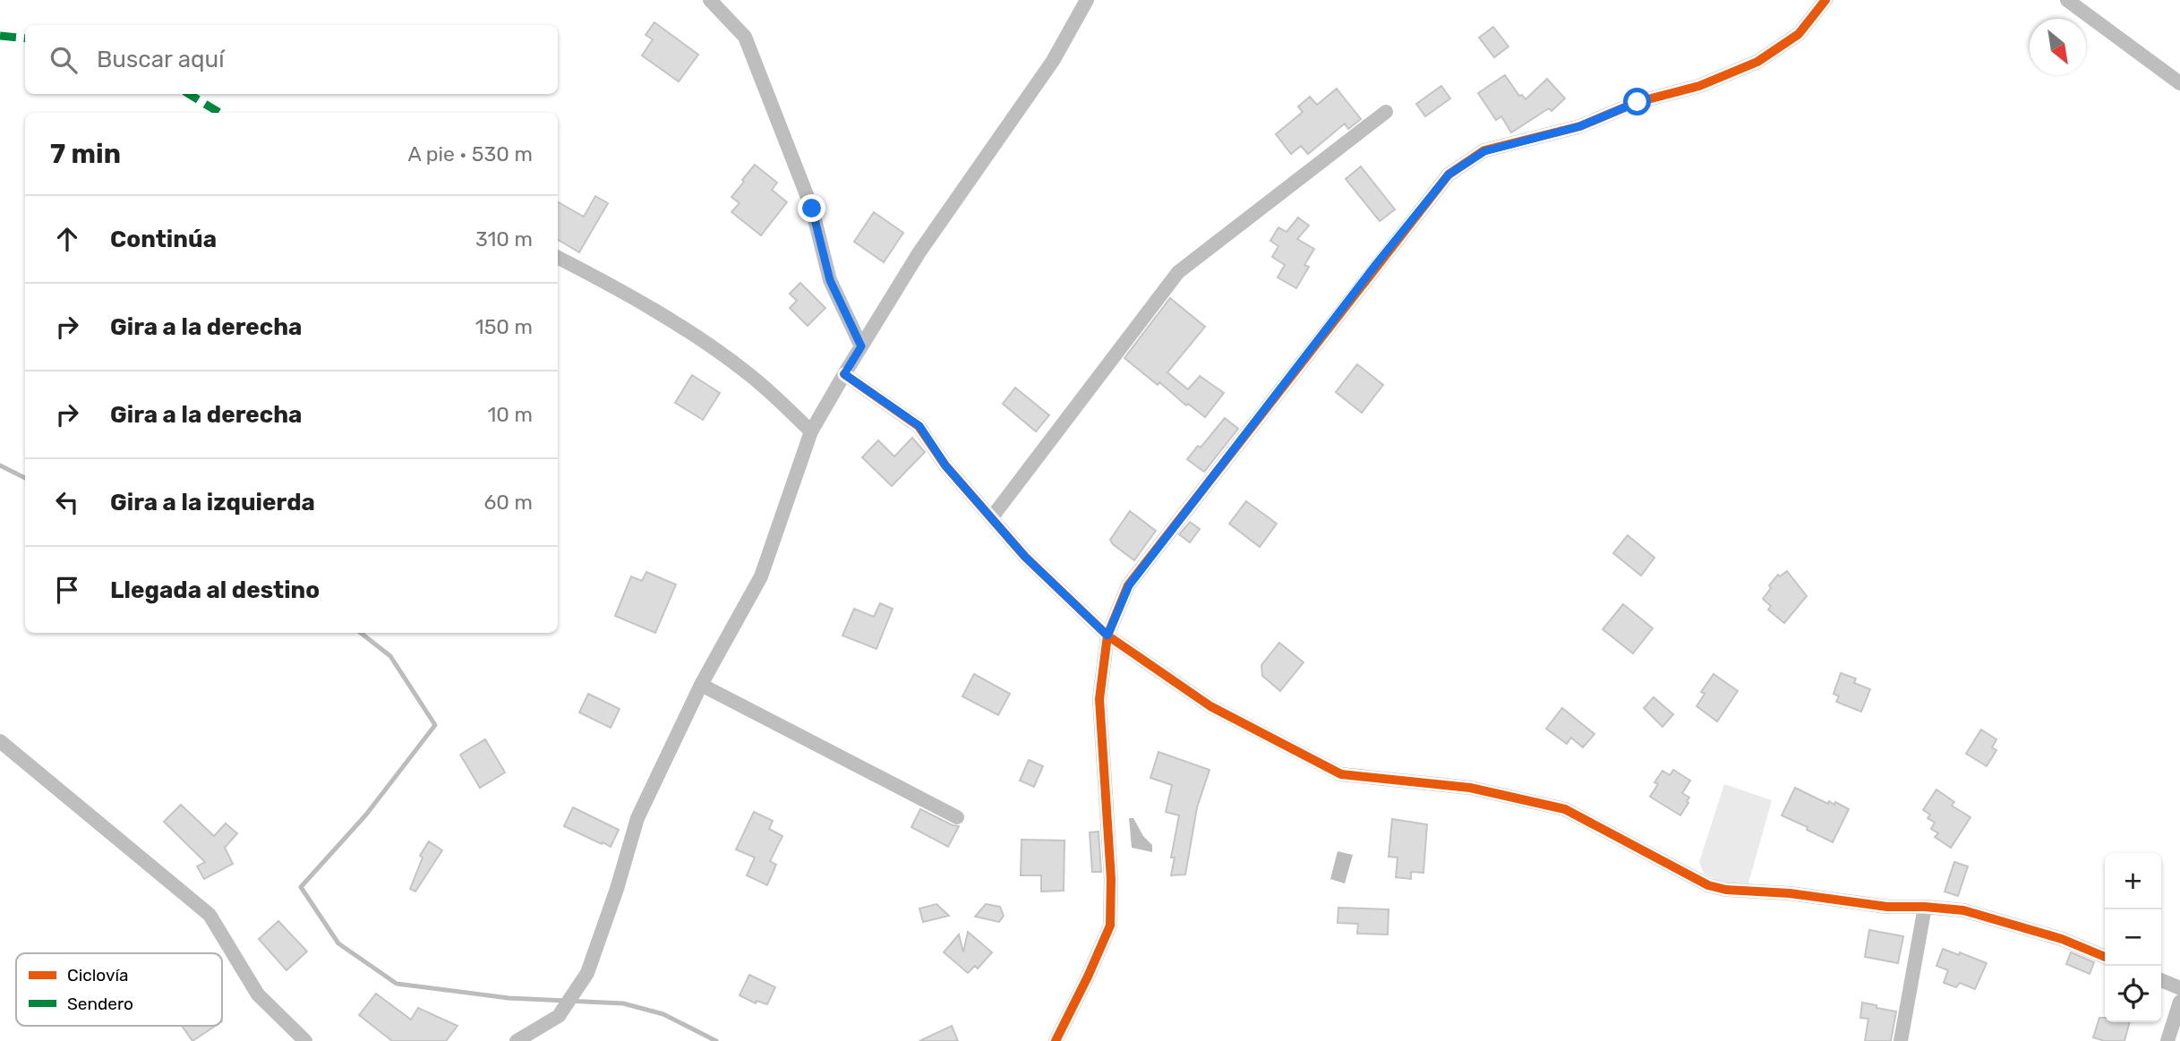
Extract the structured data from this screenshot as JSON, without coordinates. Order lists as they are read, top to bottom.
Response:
{
  "legend": ["Ciclovía", "Sendero"],
  "north": "bottom right",
  "page": {
    "search": "Buscar aquí",
    "heading": ["7 min", "A pie · 530 m"],
    "list": [
      ["Continúa", "310 m"],
      ["Gira a la derecha", "150 m"],
      ["Gira a la derecha", "10 m"],
      ["Gira a la izquierda", "60 m"],
      "Llegada al destino"
    ],
    "map_buttons": ["+", "−"]
  }
}
